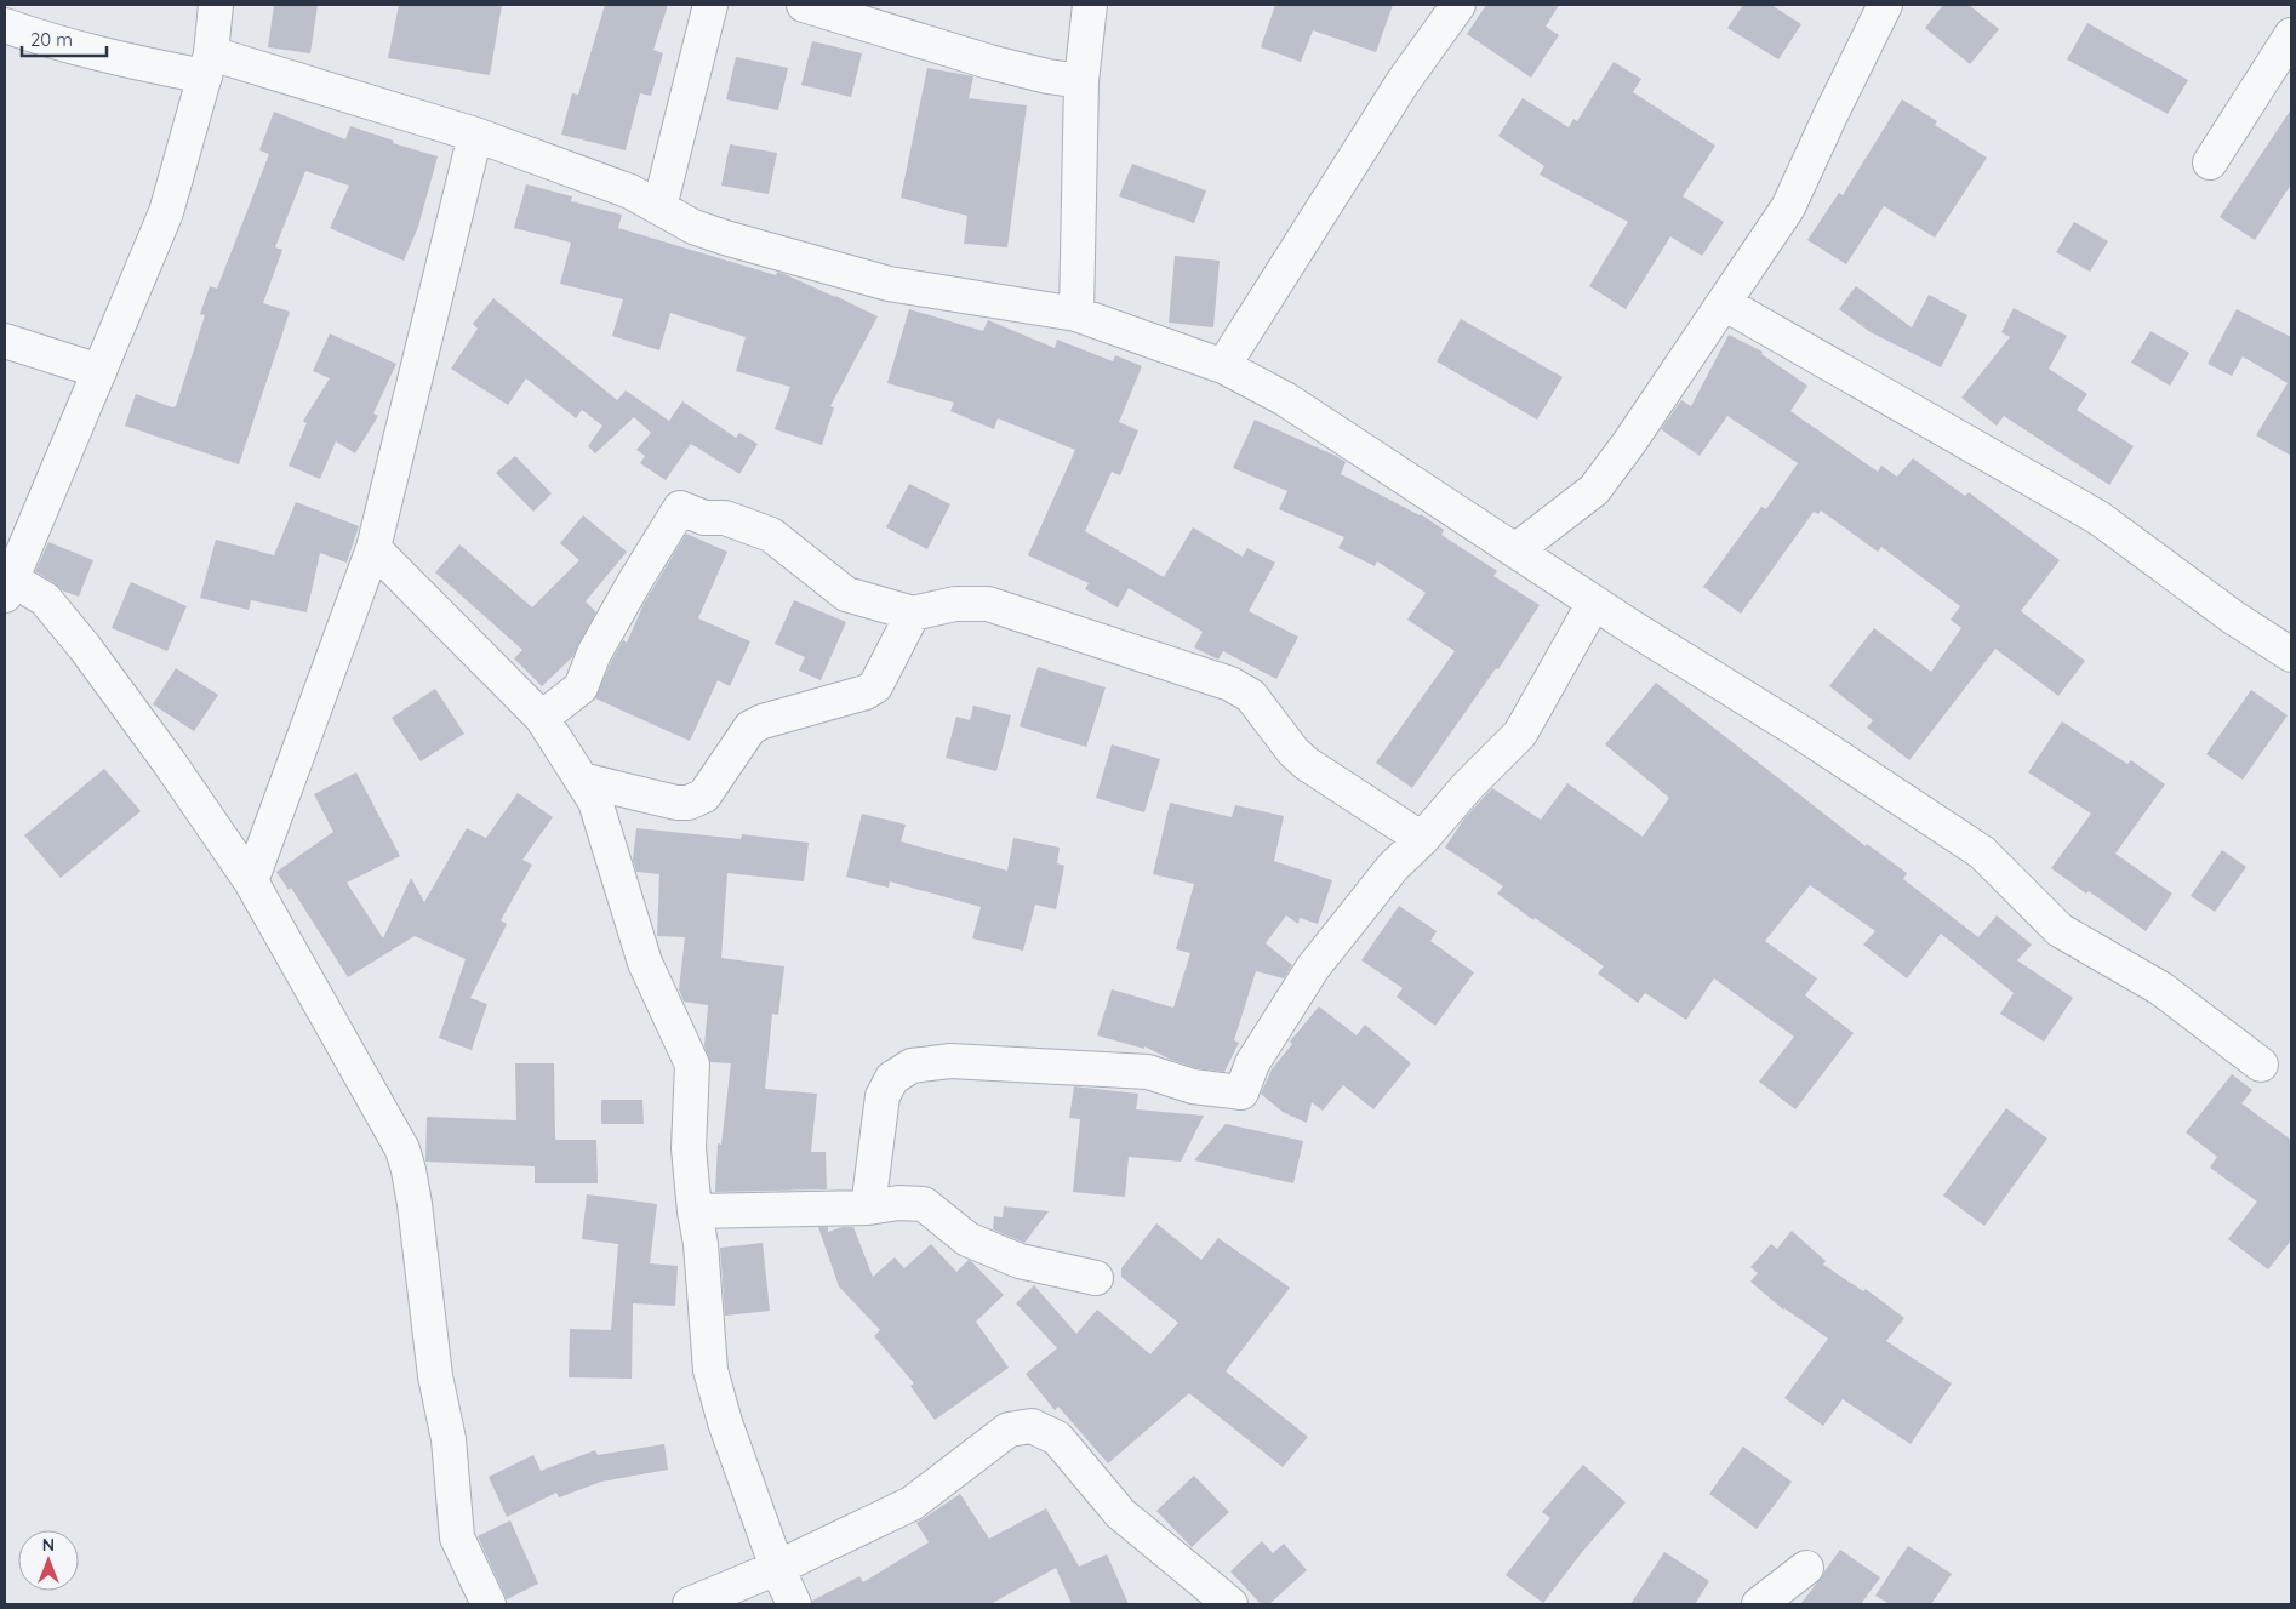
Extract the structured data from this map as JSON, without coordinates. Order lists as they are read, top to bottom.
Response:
{
  "scale_bar": "20 m",
  "north": "top"
}
